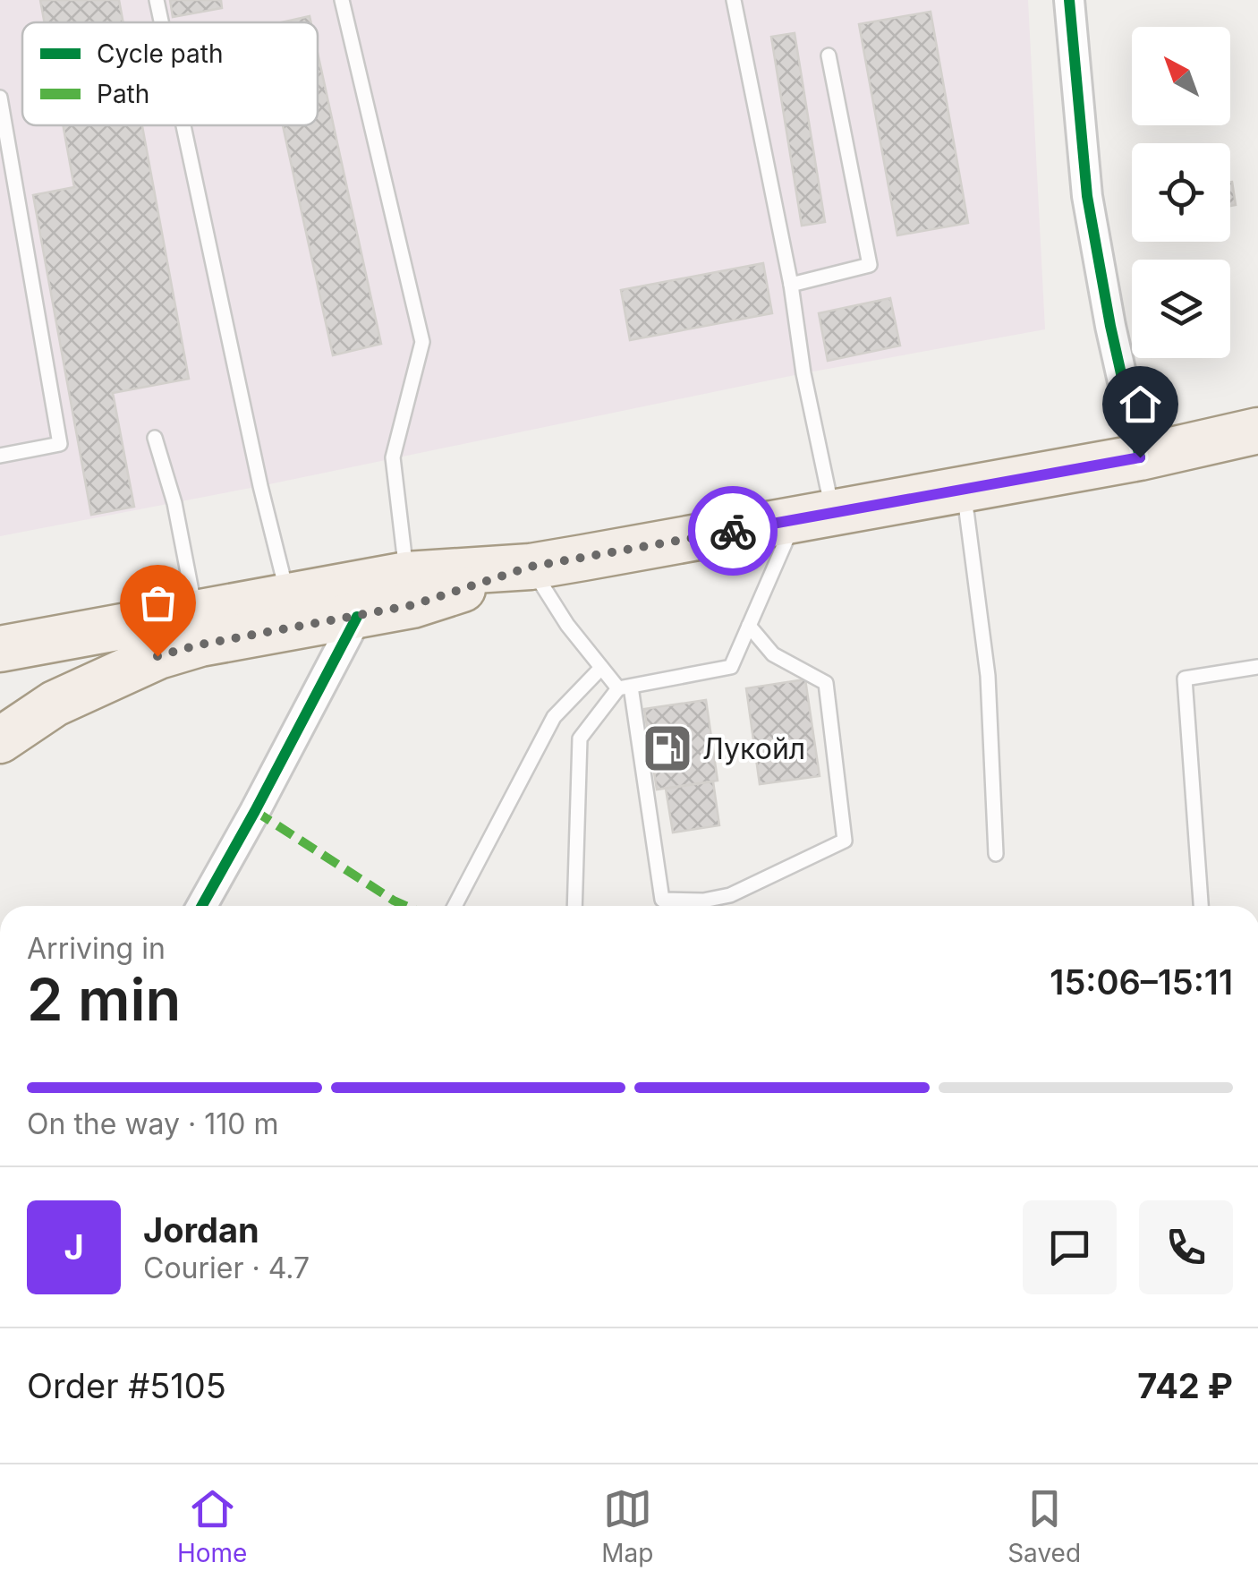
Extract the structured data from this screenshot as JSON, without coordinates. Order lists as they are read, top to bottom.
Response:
{
  "places": {
    "fuel station": ["Лукойл"]
  },
  "legend": ["Cycle path", "Path"],
  "north": "top left",
  "page": {
    "heading": ["2 min", "Arriving in", "15:06–15:11"],
    "panel": [
      "Jordan",
      "Courier · 4.7",
      "Order #5105",
      "742 ₽"
    ],
    "bar": "On the way · 110 m",
    "round": "J",
    "tabs": ["Home", "Map", "Saved"]
  }
}
